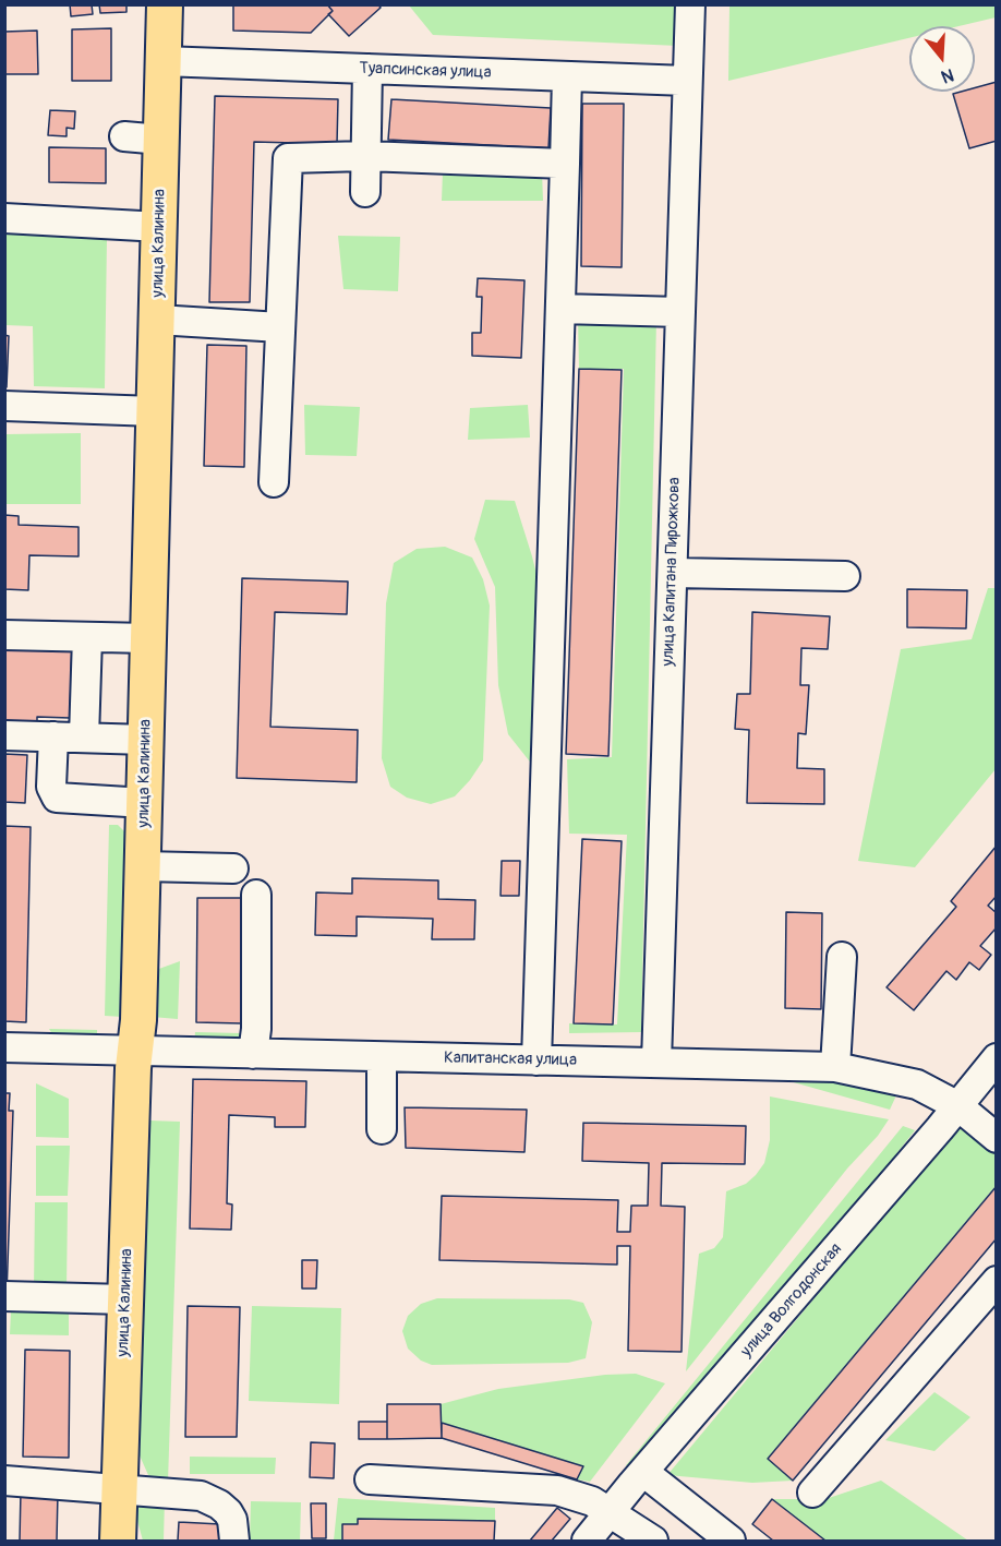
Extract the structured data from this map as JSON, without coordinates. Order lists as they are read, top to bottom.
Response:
{
  "streets": {
    "main road": ["улица Калинина"],
    "street": [
      "Туапсинская улица",
      "улица Капитана Пирожкова",
      "Капитанская улица",
      "улица Волгодонская"
    ]
  },
  "crossings": [
    ["Туапсинская улица", "улица Калинина"],
    ["Туапсинская улица", "улица Капитана Пирожкова"],
    ["улица Калинина", "Капитанская улица"],
    ["улица Капитана Пирожкова", "Капитанская улица"],
    ["Капитанская улица", "улица Волгодонская"]
  ],
  "north": "bottom"
}
